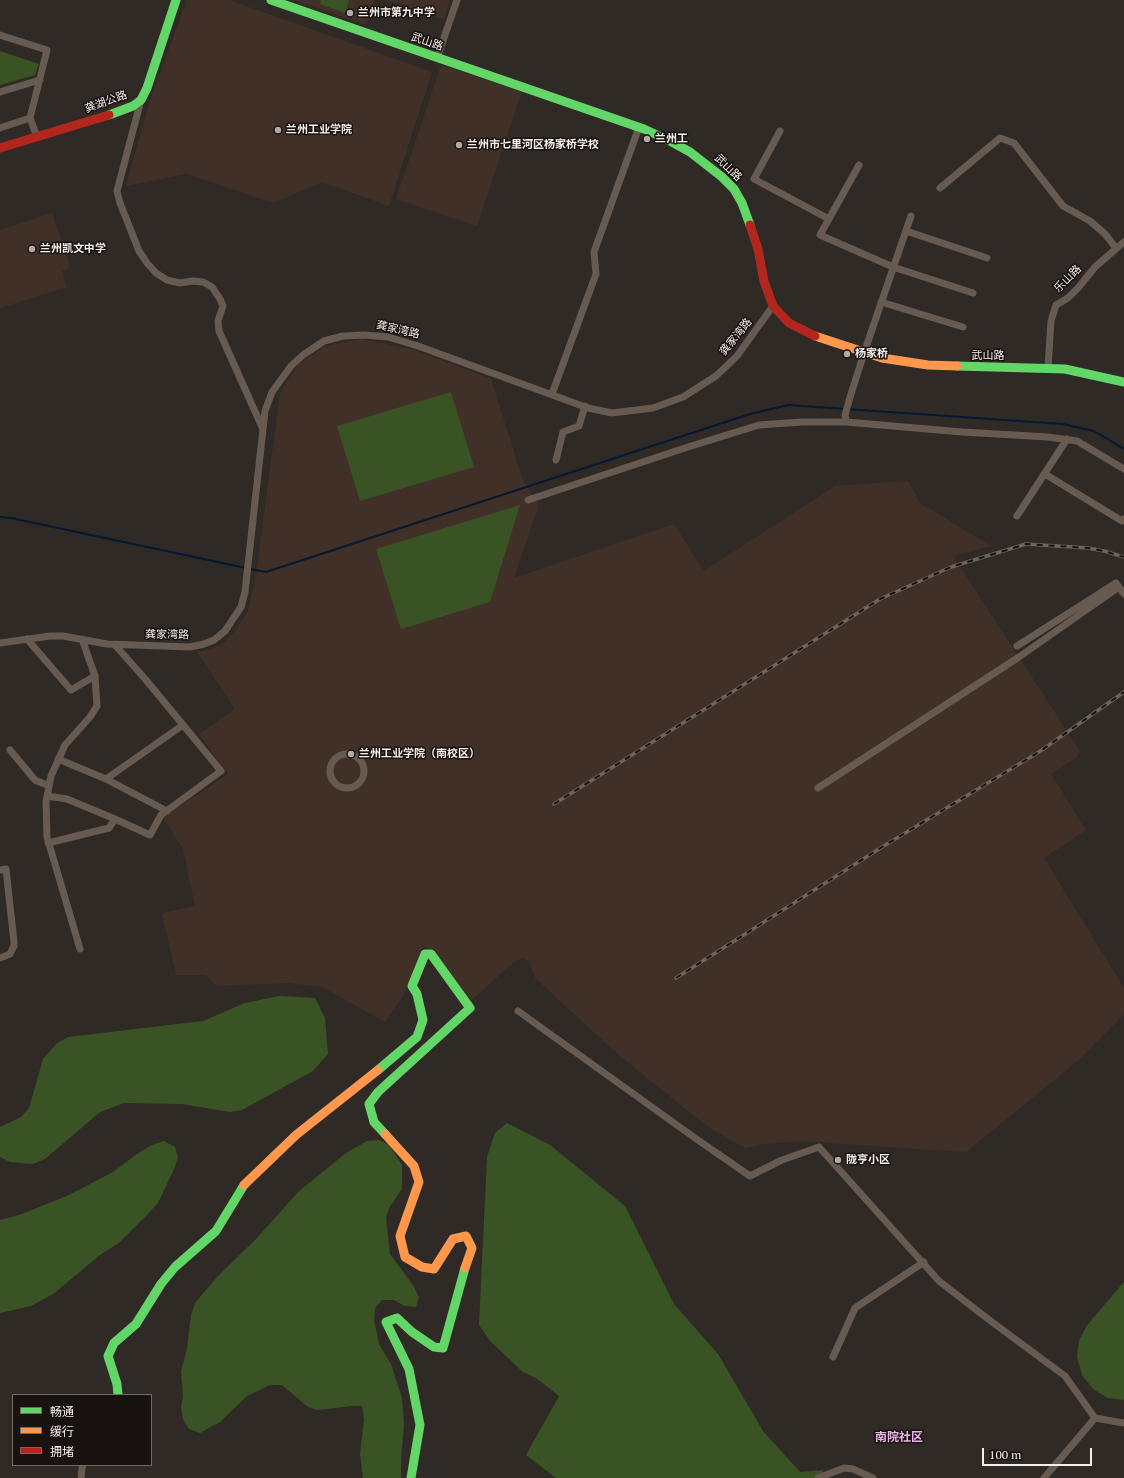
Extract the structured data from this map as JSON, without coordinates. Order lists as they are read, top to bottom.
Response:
{
  "streets": {
    "street": [
      "武山路",
      "龚湖公路",
      "乐山路",
      "龚家湾路"
    ]
  },
  "crossings": [
    ["武山路", "乐山路"],
    ["武山路", "龚家湾路"]
  ],
  "districts": ["南院社区"],
  "places": [
    "兰州市第九中学",
    "兰州工业学院",
    "兰州工",
    "兰州市七里河区杨家桥学校",
    "兰州凯文中学",
    "杨家桥",
    "兰州工业学院（南校区）",
    "陇亨小区"
  ],
  "legend": ["畅通", "缓行", "拥堵"],
  "scale_bar": "100 m"
}
